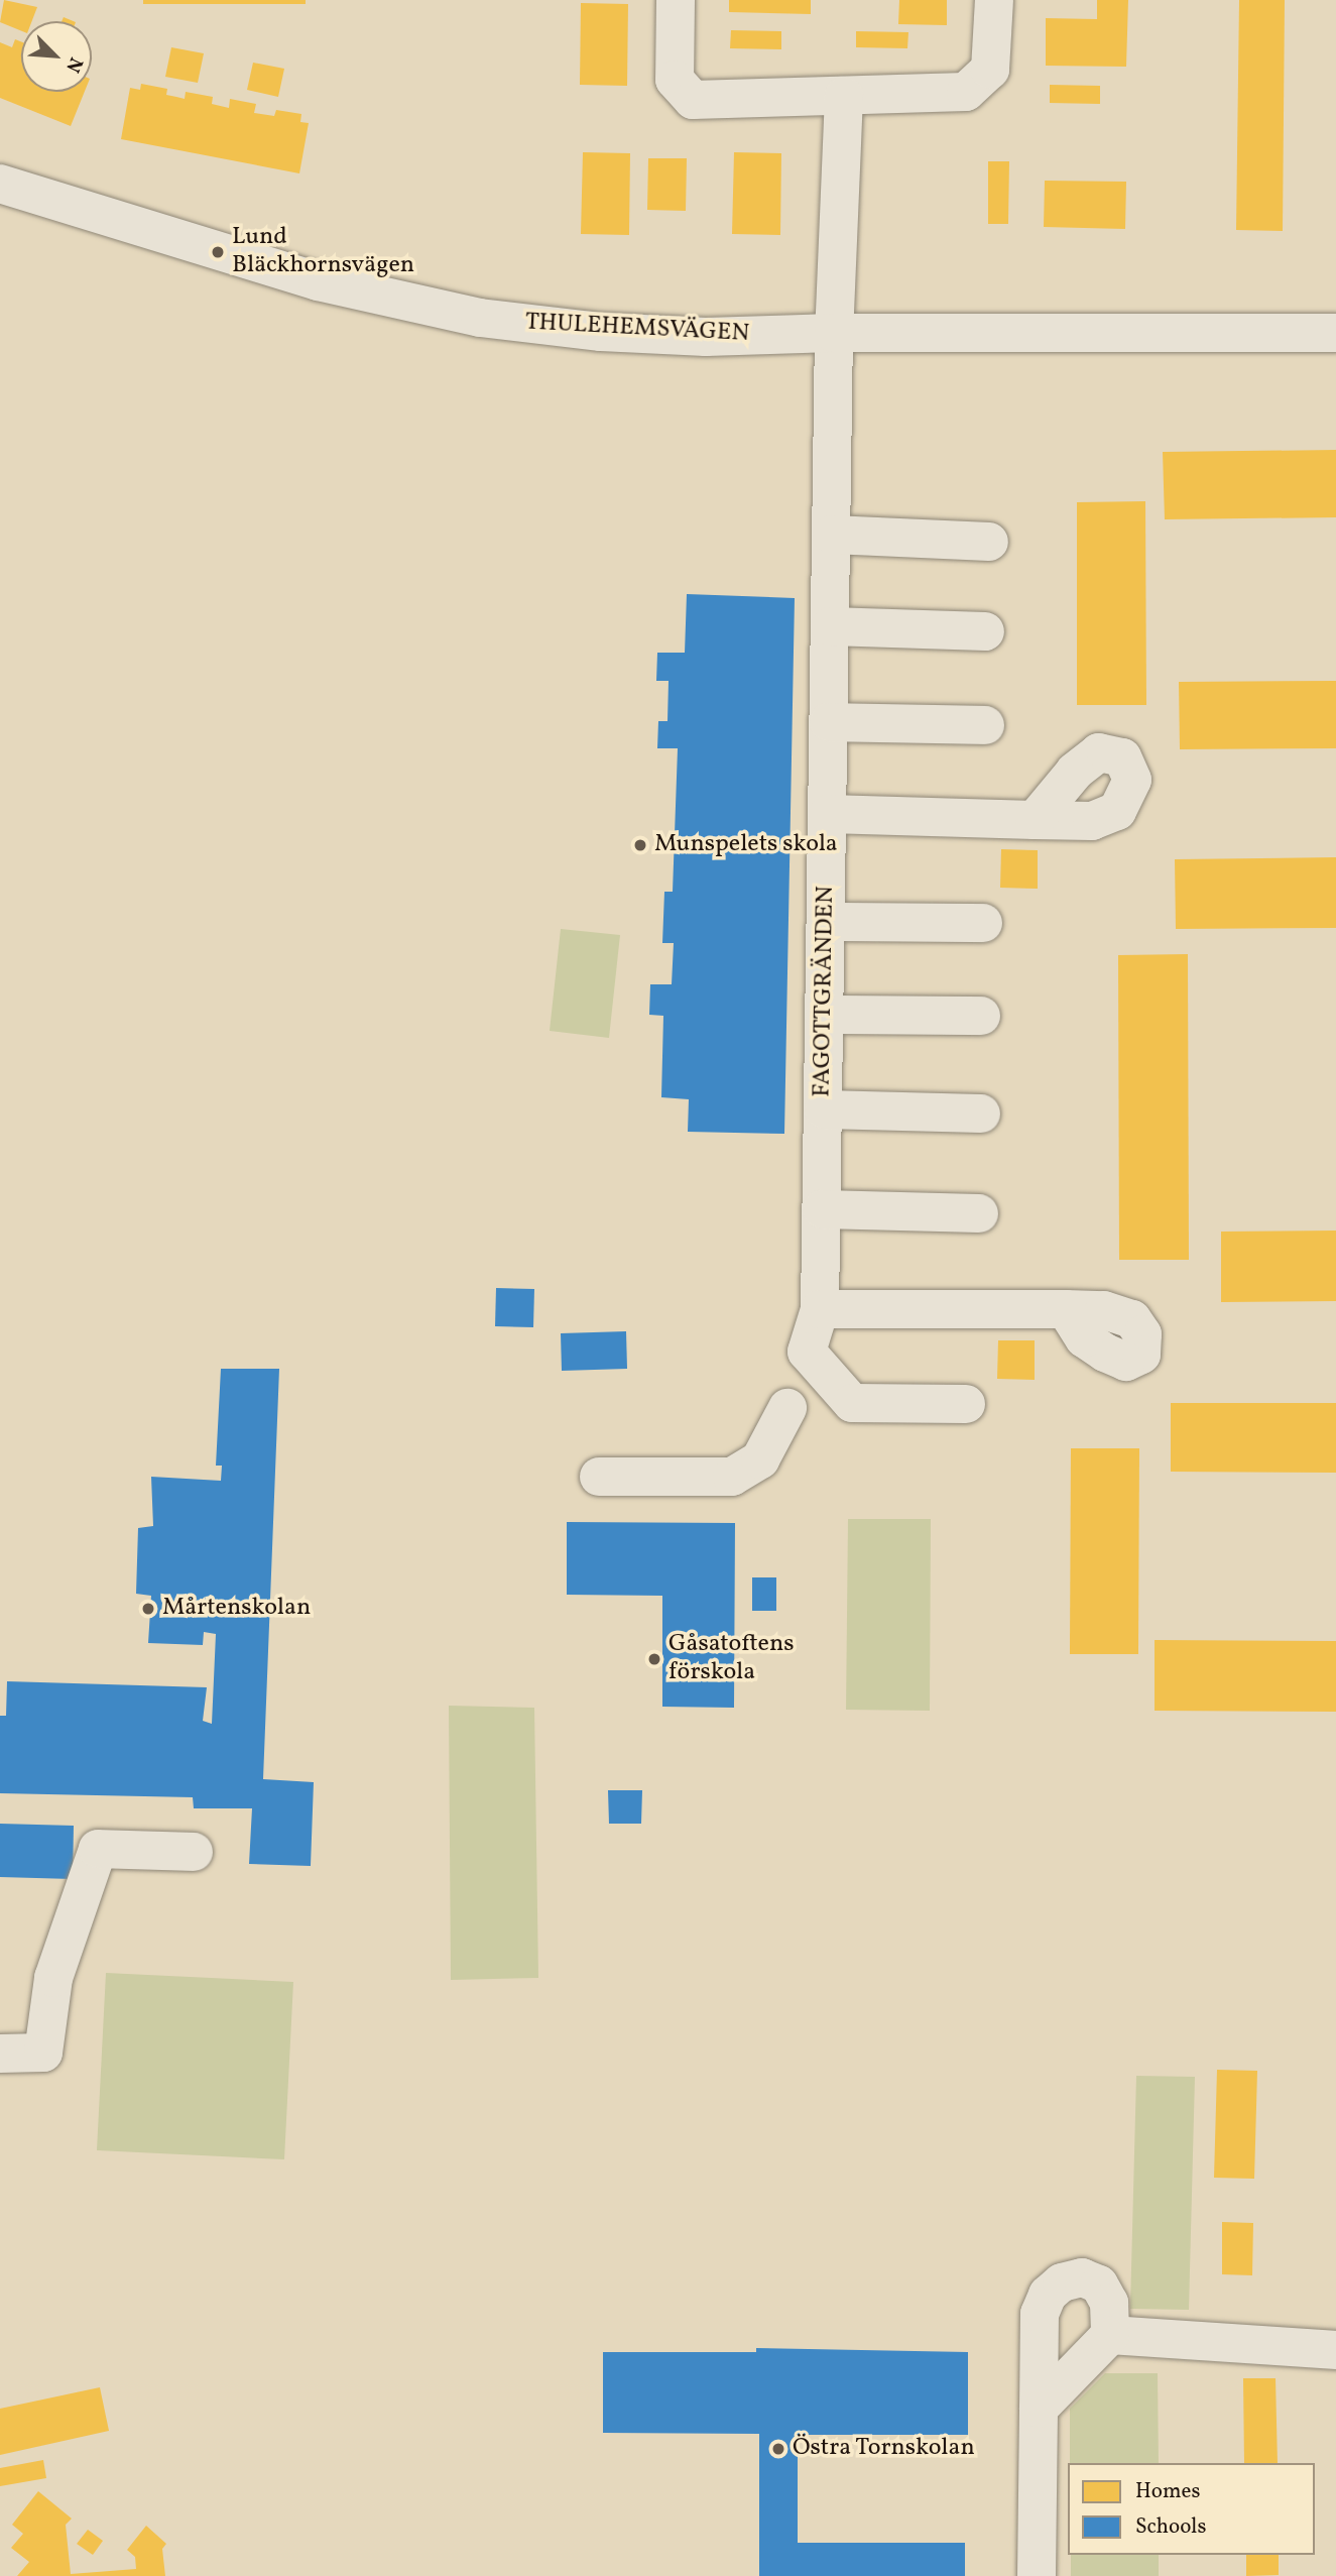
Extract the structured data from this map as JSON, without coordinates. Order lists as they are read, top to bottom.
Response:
{
  "streets": {
    "street": ["THULEHEMSVÄGEN", "FAGOTTGRÄNDEN"]
  },
  "crossings": [
    ["THULEHEMSVÄGEN", "FAGOTTGRÄNDEN"]
  ],
  "places": [
    "Lund Bläckhornsvägen",
    "Munspelets skola",
    "Mårtenskolan",
    "Gåsatoftens förskola",
    "Östra Tornskolan"
  ],
  "legend": ["Homes", "Schools"],
  "north": "bottom right"
}
